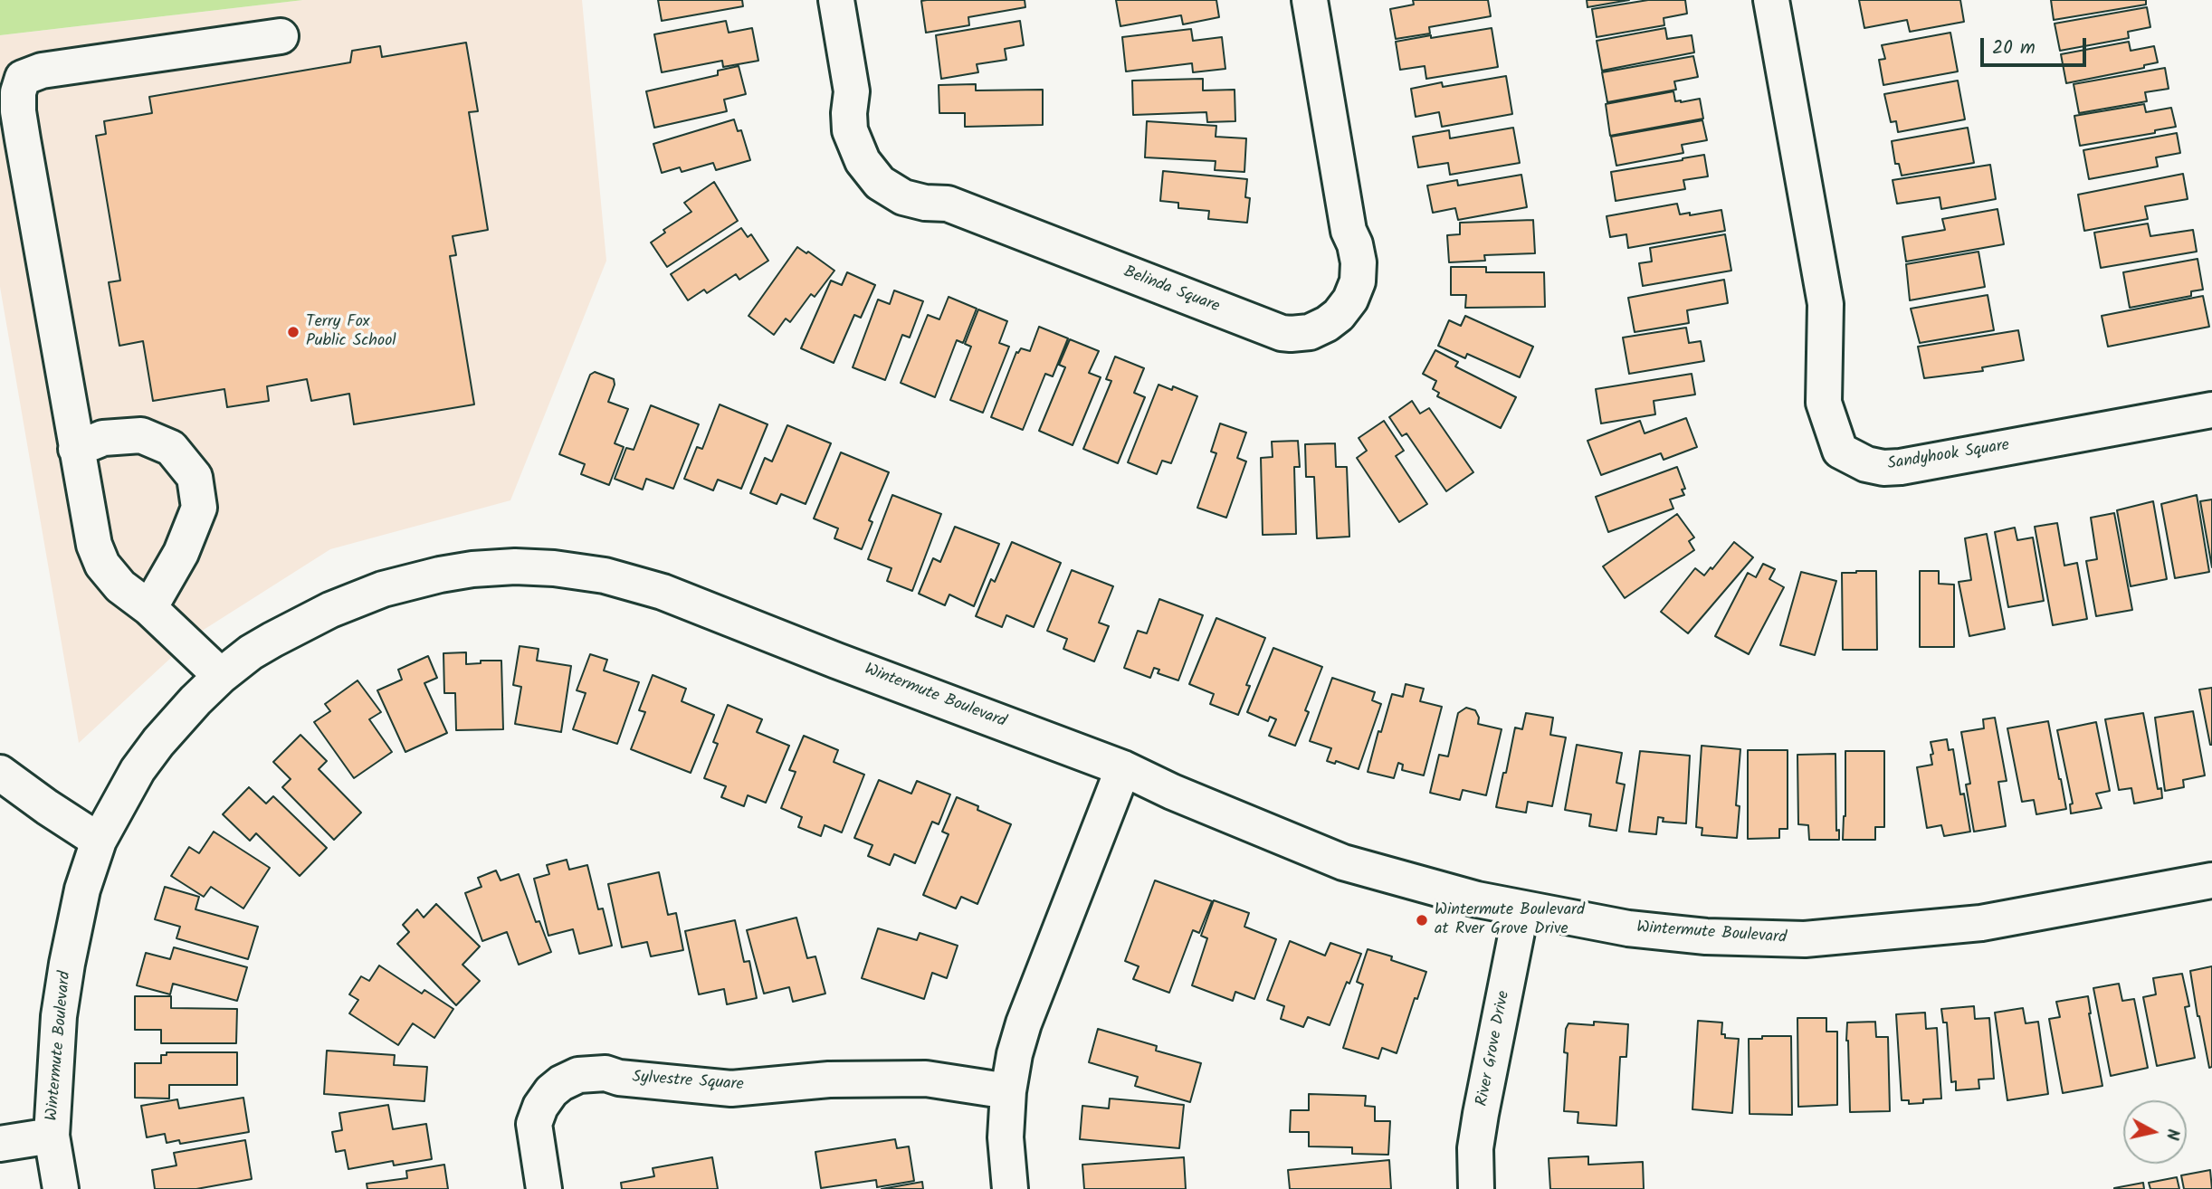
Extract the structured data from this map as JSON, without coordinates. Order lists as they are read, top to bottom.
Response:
{
  "streets": {
    "street": [
      "Belinda Square",
      "Sandyhook Square",
      "Wintermute Boulevard",
      "River Grove Drive",
      "Sylvestre Square"
    ]
  },
  "crossings": [
    ["Wintermute Boulevard", "River Grove Drive"]
  ],
  "places": ["Terry Fox Public School", "Wintermute Boulevard at Rver Grove Drive"],
  "scale_bar": "20 m",
  "north": "right"
}
